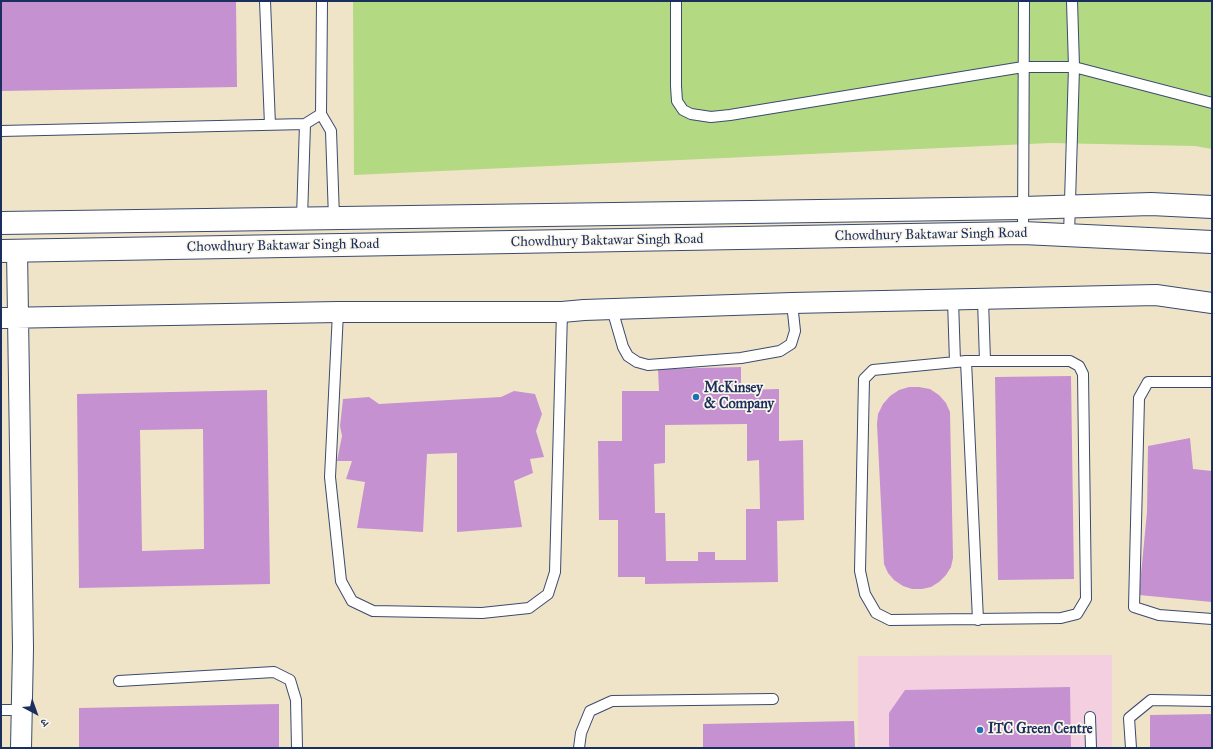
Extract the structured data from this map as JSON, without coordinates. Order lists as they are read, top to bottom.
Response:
{
  "streets": {
    "main road": ["Chowdhury Baktawar Singh Road"]
  },
  "places": ["McKinsey & Company", "ITC Green Centre"],
  "north": "bottom right"
}
